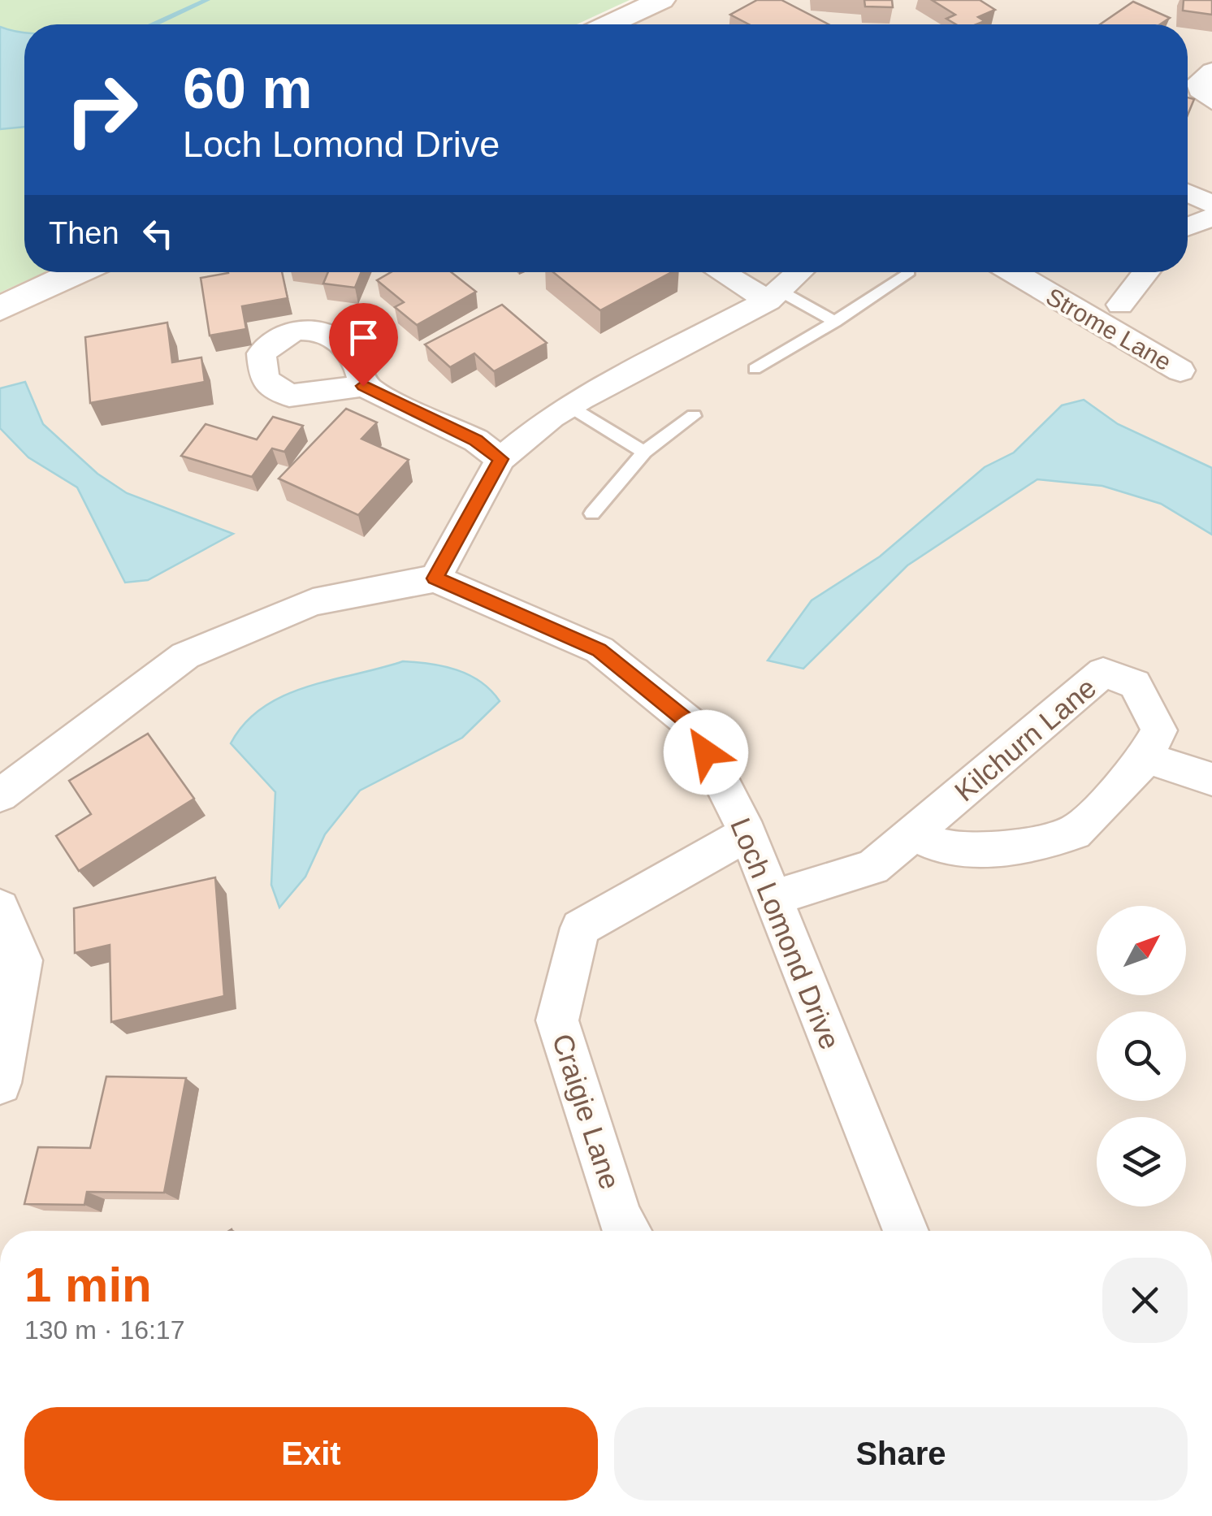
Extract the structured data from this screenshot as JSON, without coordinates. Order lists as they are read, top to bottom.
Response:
{
  "streets": {
    "street": [
      "Strome Lane",
      "Kilchurn Lane",
      "Loch Lomond Drive",
      "Craigie Lane"
    ]
  },
  "crossings": [
    ["Kilchurn Lane", "Loch Lomond Drive"],
    ["Loch Lomond Drive", "Craigie Lane"]
  ],
  "north": "top right",
  "page": {
    "turn": ["60 m", "Loch Lomond Drive"],
    "then": "Then",
    "heading": ["1 min", "130 m · 16:17"],
    "buttons": ["Exit", "Share"]
  }
}
